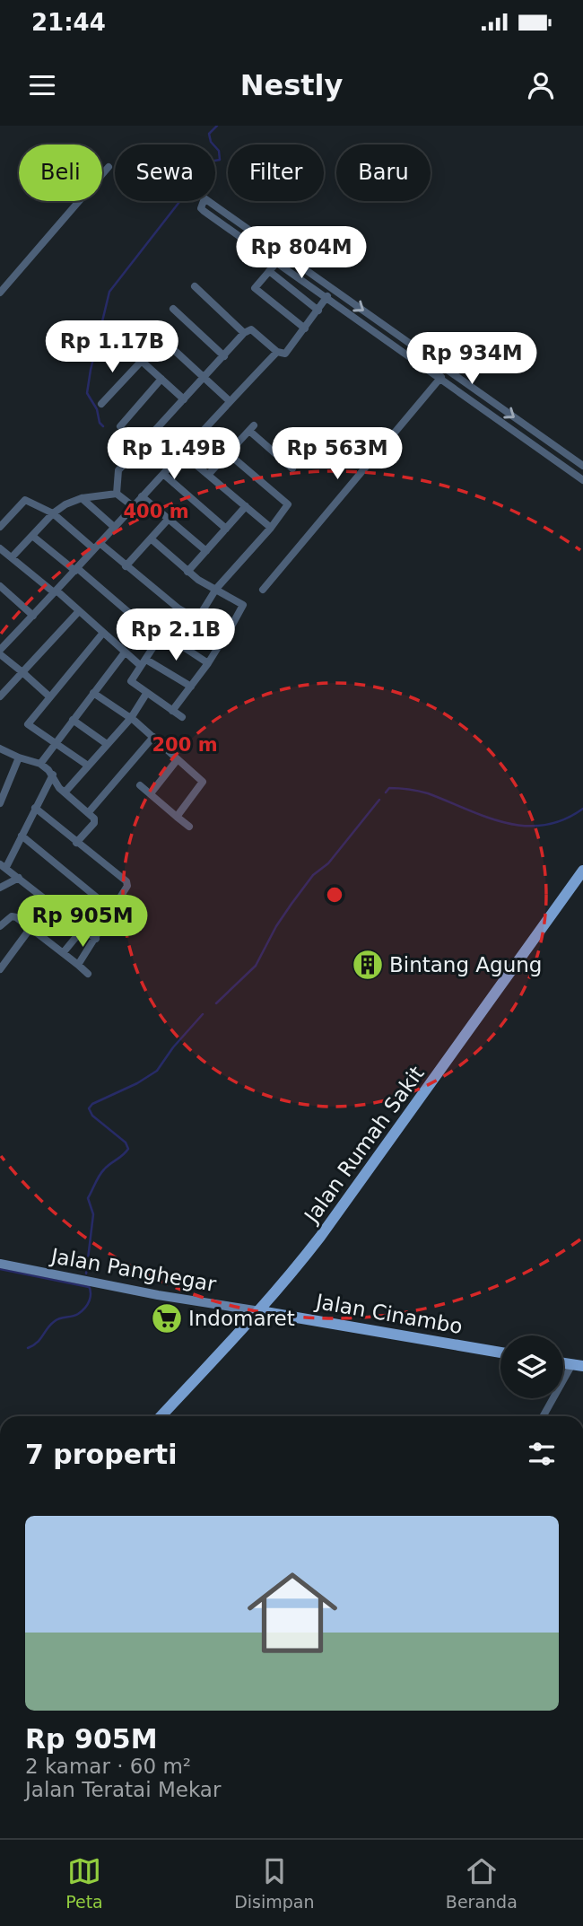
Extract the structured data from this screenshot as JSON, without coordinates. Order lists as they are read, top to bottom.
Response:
{
  "streets": {
    "main road": ["Jalan Rumah Sakit", "Jalan Cinambo"],
    "street": ["Jalan Panghegar"]
  },
  "crossings": [
    ["Jalan Rumah Sakit", "Jalan Panghegar"],
    ["Jalan Rumah Sakit", "Jalan Cinambo"],
    ["Jalan Panghegar", "Jalan Cinambo"]
  ],
  "places": {
    "building": ["Bintang Agung"],
    "supermarket": ["Indomaret"]
  },
  "page": {
    "status": "21:44",
    "header": "Nestly",
    "chip": [
      "Beli",
      "Sewa",
      "Filter",
      "Baru"
    ],
    "price": [
      "Rp 804M",
      "Rp 1.17B",
      "Rp 934M",
      "Rp 1.49B",
      "Rp 563M",
      "Rp 2.1B",
      "Rp 905M"
    ],
    "heading": "7 properti",
    "list": [
      {
        "name": "Rp 905M",
        "note": "2 kamar · 60 m² · Jalan Teratai Mekar"
      }
    ],
    "tabs": ["Peta", "Disimpan", "Beranda"]
  },
  "rings": ["400 m", "200 m"]
}
